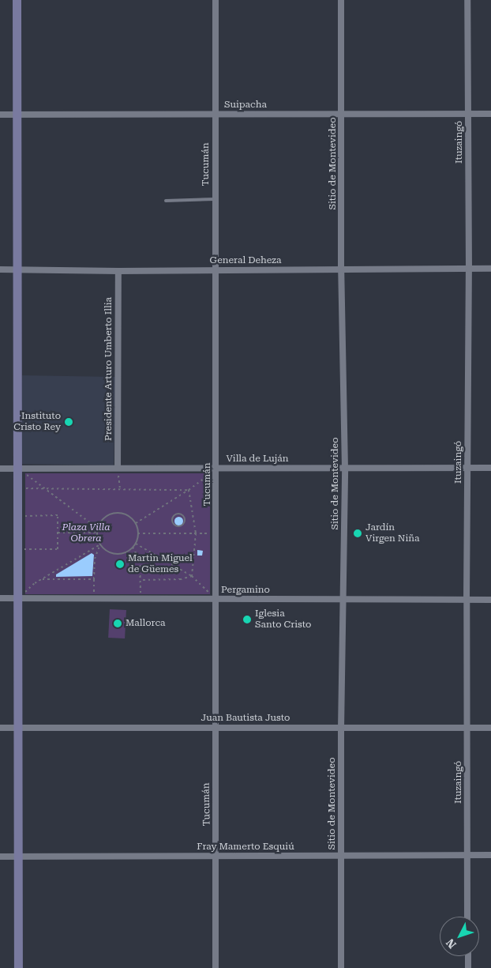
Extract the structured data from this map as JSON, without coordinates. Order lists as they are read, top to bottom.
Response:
{
  "streets": {
    "street": [
      "Suipacha",
      "Ituzaingó",
      "Sitio de Montevideo",
      "Tucumán",
      "General Deheza",
      "Presidente Arturo Umberto Illia",
      "Villa de Luján",
      "Pergamino",
      "Juan Bautista Justo",
      "Fray Mamerto Esquiú"
    ]
  },
  "crossings": [
    ["Suipacha", "Ituzaingó"],
    ["Suipacha", "Sitio de Montevideo"],
    ["Suipacha", "Tucumán"],
    ["Ituzaingó", "General Deheza"],
    ["Ituzaingó", "Villa de Luján"],
    ["Ituzaingó", "Pergamino"],
    ["Ituzaingó", "Juan Bautista Justo"],
    ["Ituzaingó", "Fray Mamerto Esquiú"],
    ["Sitio de Montevideo", "General Deheza"],
    ["Sitio de Montevideo", "Villa de Luján"],
    ["Sitio de Montevideo", "Pergamino"],
    ["Sitio de Montevideo", "Juan Bautista Justo"],
    ["Sitio de Montevideo", "Fray Mamerto Esquiú"],
    ["Tucumán", "General Deheza"],
    ["Tucumán", "Villa de Luján"],
    ["Tucumán", "Pergamino"],
    ["Tucumán", "Juan Bautista Justo"],
    ["Tucumán", "Fray Mamerto Esquiú"],
    ["General Deheza", "Presidente Arturo Umberto Illia"],
    ["Presidente Arturo Umberto Illia", "Villa de Luján"]
  ],
  "parks": ["Plaza Villa Obrera"],
  "places": [
    "Instituto Cristo Rey",
    "Jardín Virgen Niña",
    "Martin Miguel de Güemes",
    "Iglesia Santo Cristo",
    "Mallorca"
  ],
  "north": "bottom left"
}
